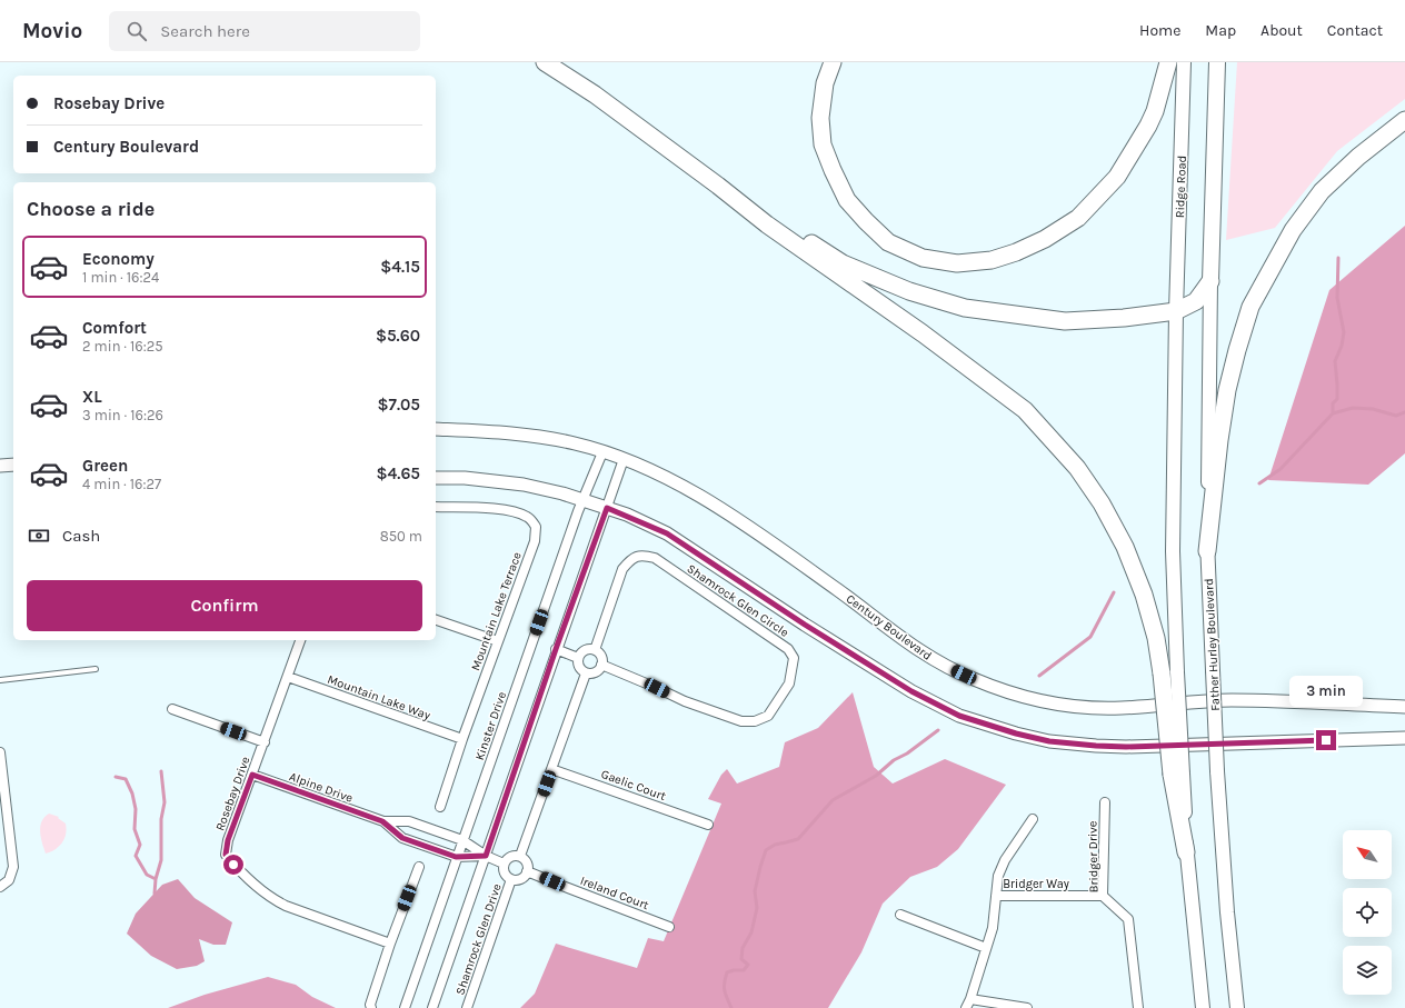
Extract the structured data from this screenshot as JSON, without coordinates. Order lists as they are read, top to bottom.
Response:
{
  "streets": {
    "main road": ["Ridge Road", "Father Hurley Boulevard"],
    "street": [
      "Shamrock Glen Circle",
      "Mountain Lake Terrace",
      "Century Boulevard",
      "Mountain Lake Way",
      "Kinster Drive",
      "Gaelic Court",
      "Alpine Drive",
      "Rosebay Drive",
      "Bridger Drive",
      "Bridger Way",
      "Ireland Court",
      "Shamrock Glen Drive"
    ]
  },
  "crossings": [
    ["Mountain Lake Terrace", "Mountain Lake Way"],
    ["Century Boulevard", "Kinster Drive"],
    ["Mountain Lake Way", "Rosebay Drive"],
    ["Kinster Drive", "Alpine Drive"],
    ["Alpine Drive", "Rosebay Drive"],
    ["Bridger Drive", "Bridger Way"],
    ["Ireland Court", "Shamrock Glen Drive"]
  ],
  "north": "top left",
  "page": {
    "header": "Movio",
    "search": "Search here",
    "nav": [
      "Home",
      "Map",
      "About",
      "Contact"
    ],
    "banner": ["Rosebay Drive", "Century Boulevard"],
    "heading": "Choose a ride",
    "list": [
      {
        "name": "Economy",
        "note": "1 min · 16:24",
        "value": "$4.15"
      },
      {
        "name": "Comfort",
        "note": "2 min · 16:25",
        "value": "$5.60"
      },
      {
        "name": "XL",
        "note": "3 min · 16:26",
        "value": "$7.05"
      },
      {
        "name": "Green",
        "note": "4 min · 16:27",
        "value": "$4.65"
      }
    ],
    "pay": ["Cash", "850 m"],
    "buttons": "Confirm",
    "bubble": "3 min"
  }
}
